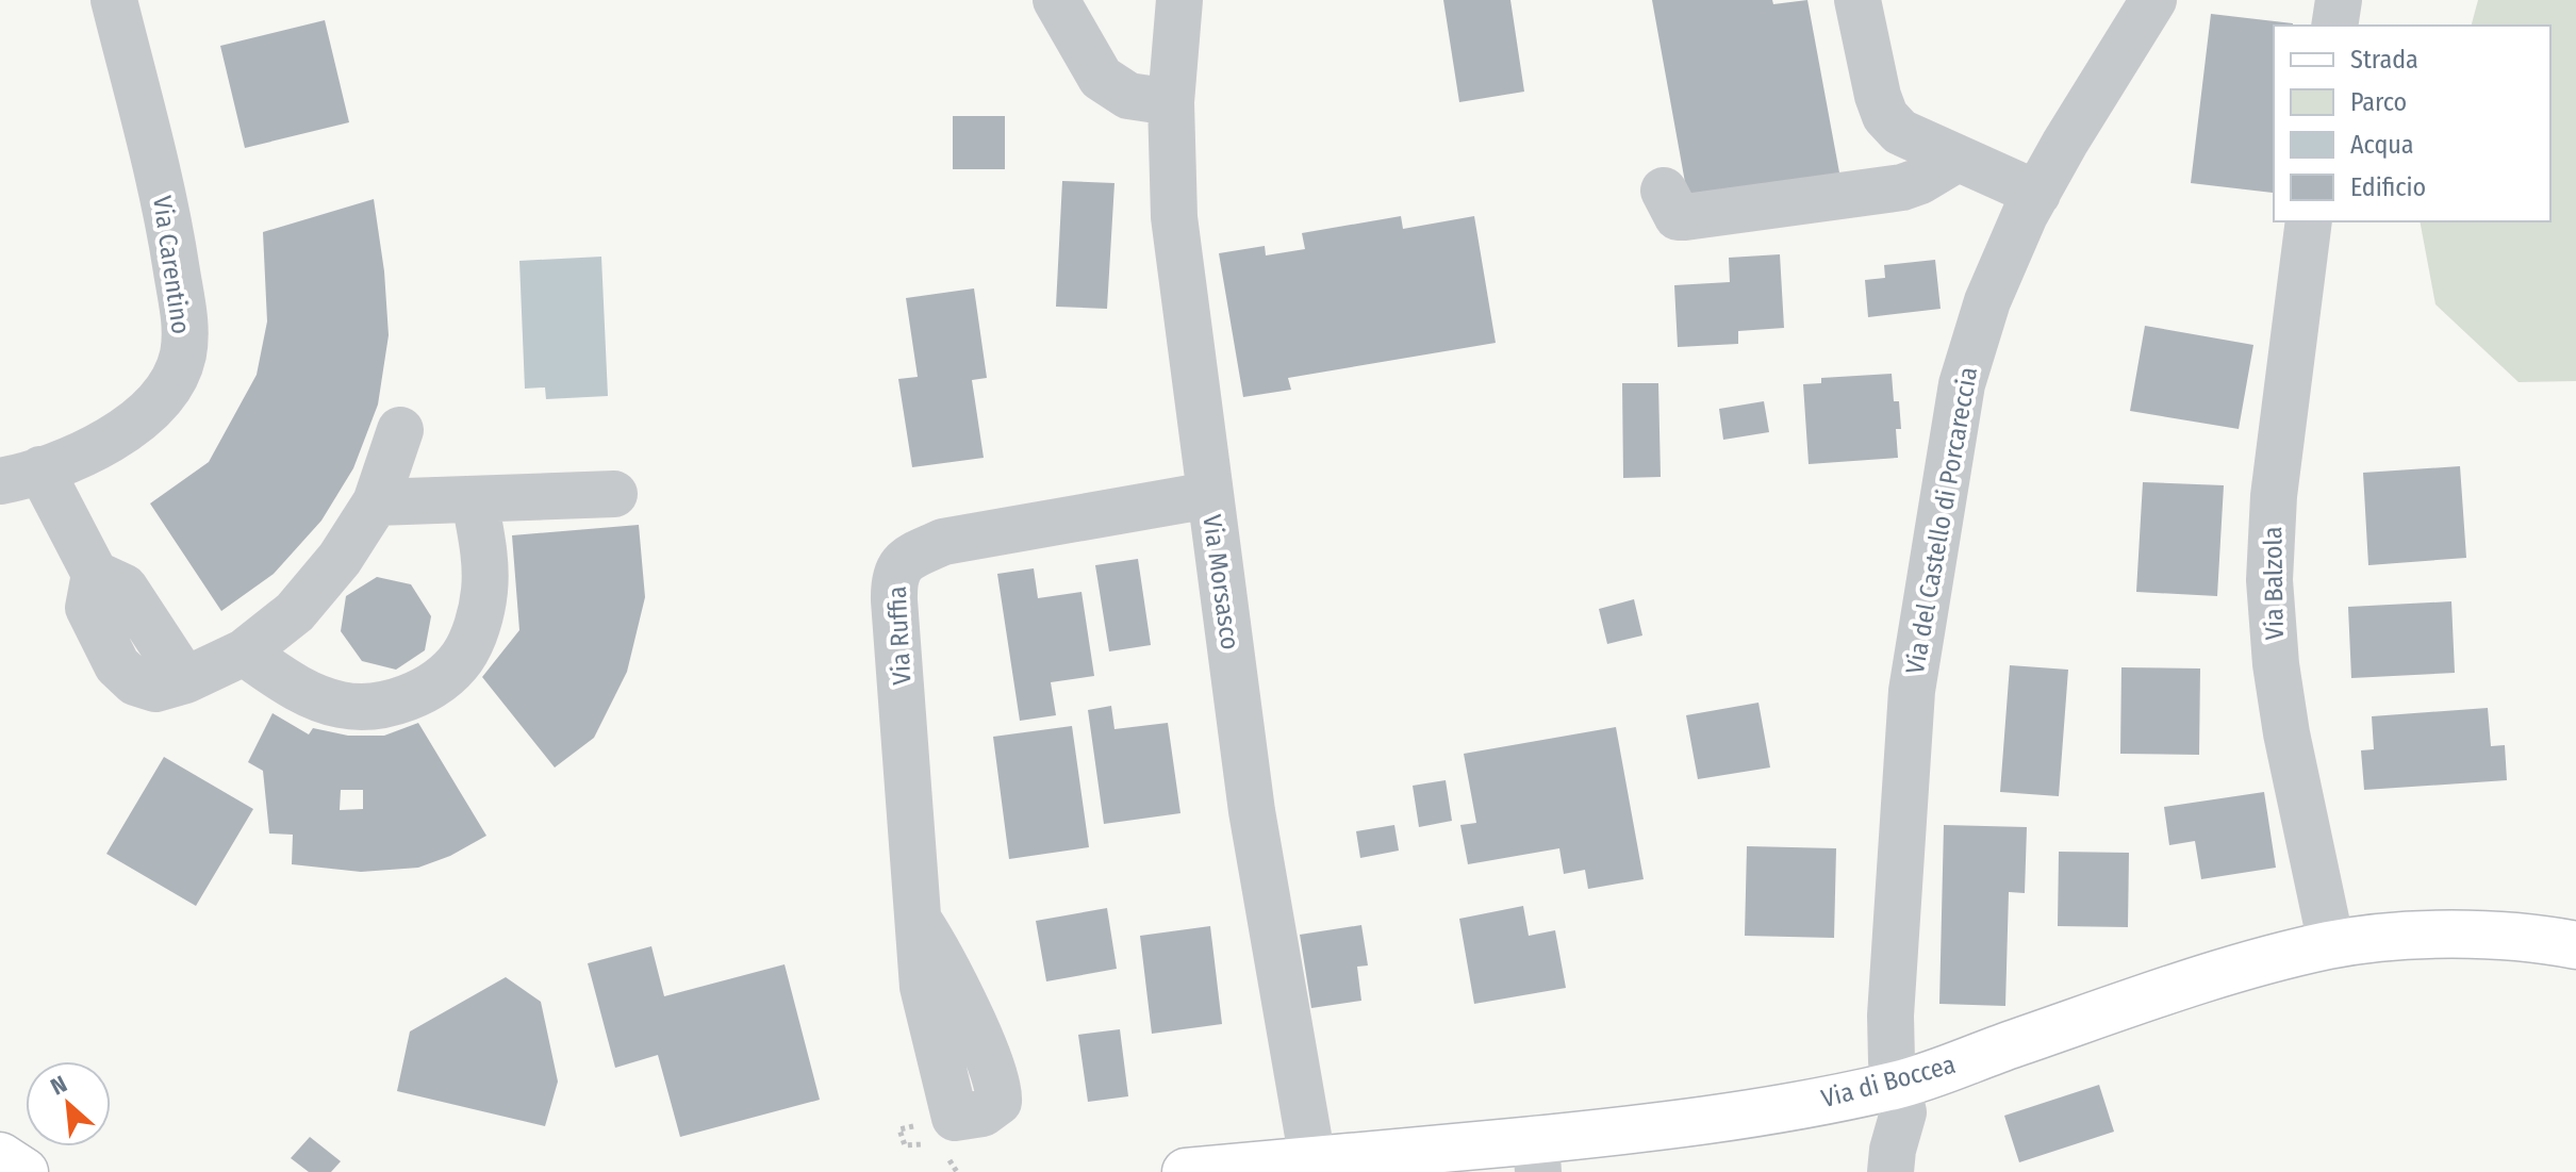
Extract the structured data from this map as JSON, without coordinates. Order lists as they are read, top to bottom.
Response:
{
  "streets": {
    "main road": ["Via di Boccea"],
    "street": [
      "Via Carentino",
      "Via del Castello di Porcareccia",
      "Via Morsasco",
      "Via Balzola",
      "Via Ruffia"
    ]
  },
  "crossings": [
    ["Via del Castello di Porcareccia", "Via di Boccea"],
    ["Via Morsasco", "Via Ruffia"],
    ["Via Morsasco", "Via di Boccea"],
    ["Via Balzola", "Via di Boccea"]
  ],
  "legend": [
    "Strada",
    "Parco",
    "Acqua",
    "Edificio"
  ],
  "north": "top left"
}
